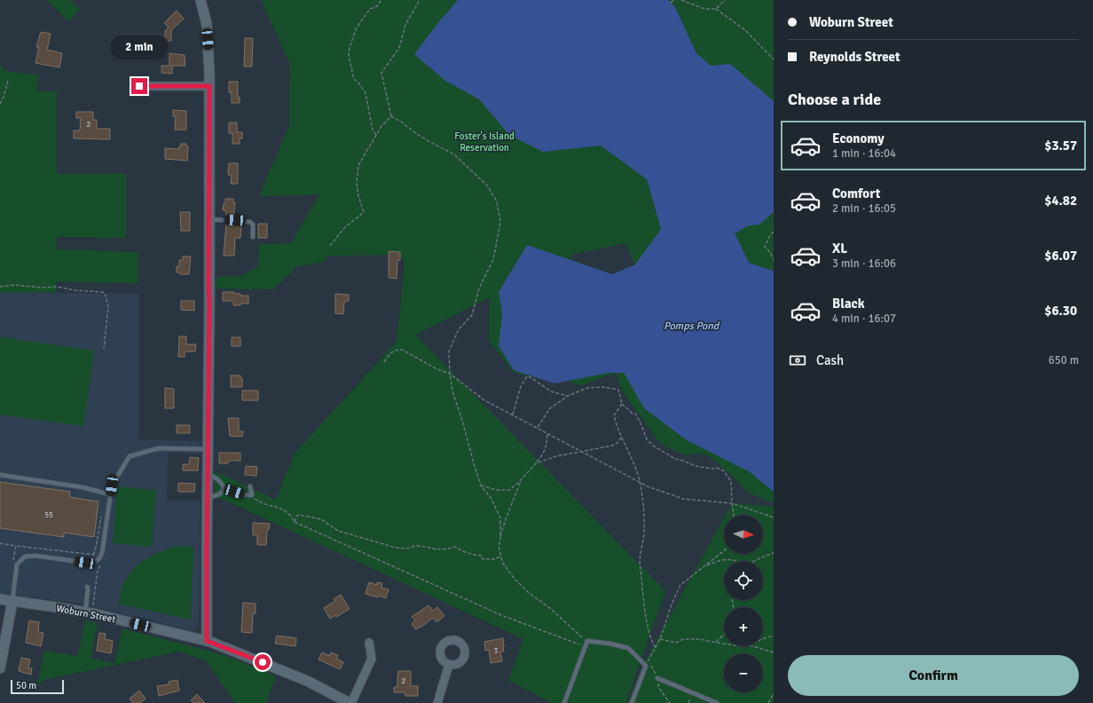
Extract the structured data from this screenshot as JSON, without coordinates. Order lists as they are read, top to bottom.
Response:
{
  "streets": {
    "street": ["Woburn Street"]
  },
  "water": ["Pomps Pond"],
  "parks": ["Foster's Island Reservation"],
  "house_numbers": [
    "2",
    "55",
    "3",
    "2"
  ],
  "scale_bar": "50 m",
  "north": "right",
  "page": {
    "banner": ["Woburn Street", "Reynolds Street"],
    "bubble": "2 min",
    "heading": "Choose a ride",
    "list": [
      {
        "name": "Economy",
        "note": "1 min · 16:04",
        "value": "$3.57"
      },
      {
        "name": "Comfort",
        "note": "2 min · 16:05",
        "value": "$4.82"
      },
      {
        "name": "XL",
        "note": "3 min · 16:06",
        "value": "$6.07"
      },
      {
        "name": "Black",
        "note": "4 min · 16:07",
        "value": "$6.30"
      }
    ],
    "pay": ["Cash", "650 m"],
    "map_buttons": ["+", "−"],
    "buttons": "Confirm",
    "scale": "50 m"
  }
}
